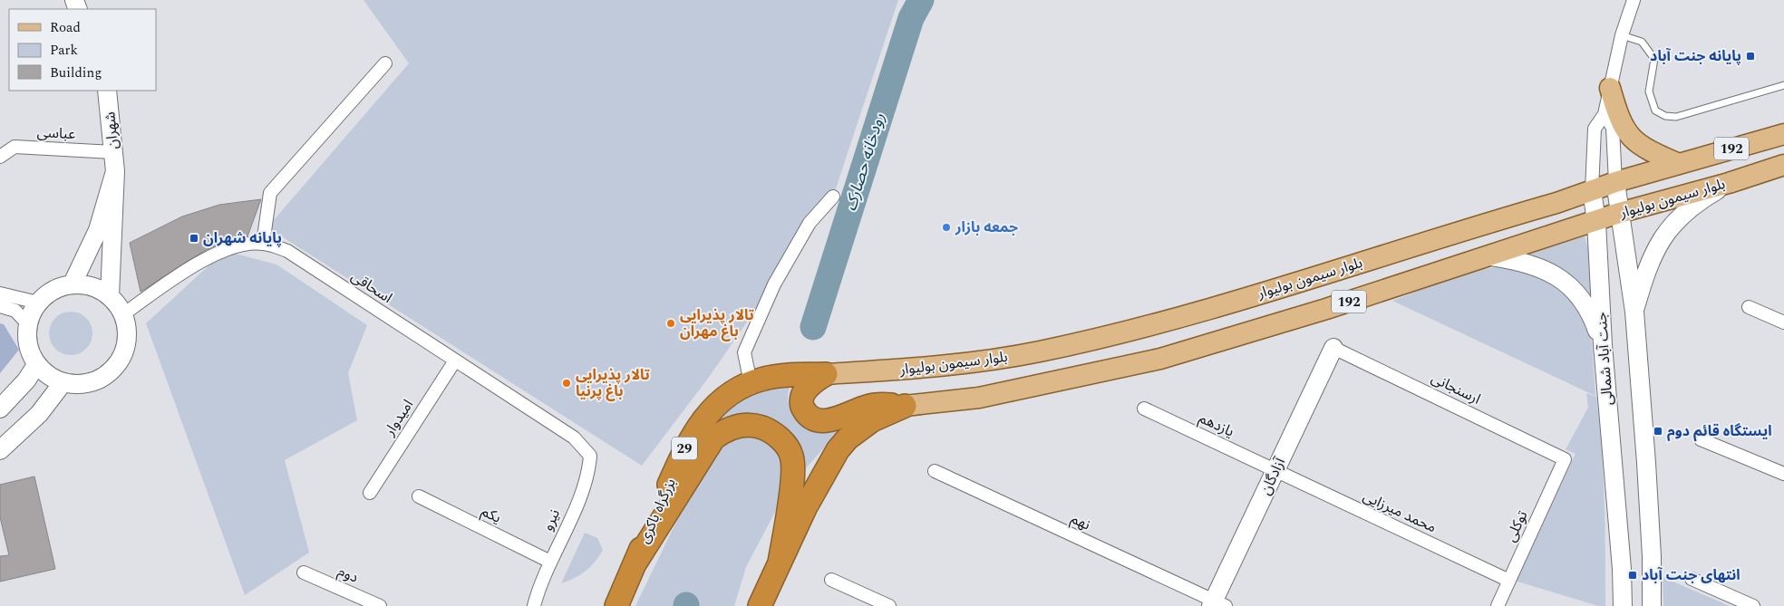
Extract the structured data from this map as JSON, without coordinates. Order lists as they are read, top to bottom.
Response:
{
  "streets": {
    "highway": ["29", "بزرگراه باکری"],
    "main road": [
      "شهران",
      "192",
      "بلوار سیمون بولیوار",
      "جنت آباد شمالی",
      "آزادگان"
    ],
    "street": [
      "عباسی",
      "اسحاقی",
      "ارسنجانی",
      "امیدوار",
      "یازدهم",
      "محمد میرزایی",
      "یکم",
      "نیرو",
      "نهم",
      "توکلی",
      "دوم"
    ]
  },
  "crossings": [
    ["شهران", "عباسی"],
    ["بلوار سیمون بولیوار", "جنت آباد شمالی"],
    ["بلوار سیمون بولیوار", "بزرگراه باکری"],
    ["اسحاقی", "امیدوار"],
    ["اسحاقی", "نیرو"],
    ["ارسنجانی", "آزادگان"],
    ["ارسنجانی", "توکلی"],
    ["یازدهم", "آزادگان"],
    ["یازدهم", "محمد میرزایی"],
    ["آزادگان", "محمد میرزایی"],
    ["آزادگان", "نهم"],
    ["محمد میرزایی", "توکلی"],
    ["یکم", "نیرو"]
  ],
  "water": ["رودخانه حصارک"],
  "places": {
    "transit": [
      "پایانه جنت آباد",
      "پایانه شهران",
      "ایستگاه قائم دوم",
      "انتهای جنت آباد"
    ],
    "other": ["جمعه بازار", "تالار پذیرایی باغ مهران", "تالار پذیرایی باغ پرنیا"]
  },
  "legend": ["Road", "Park", "Building"]
}
